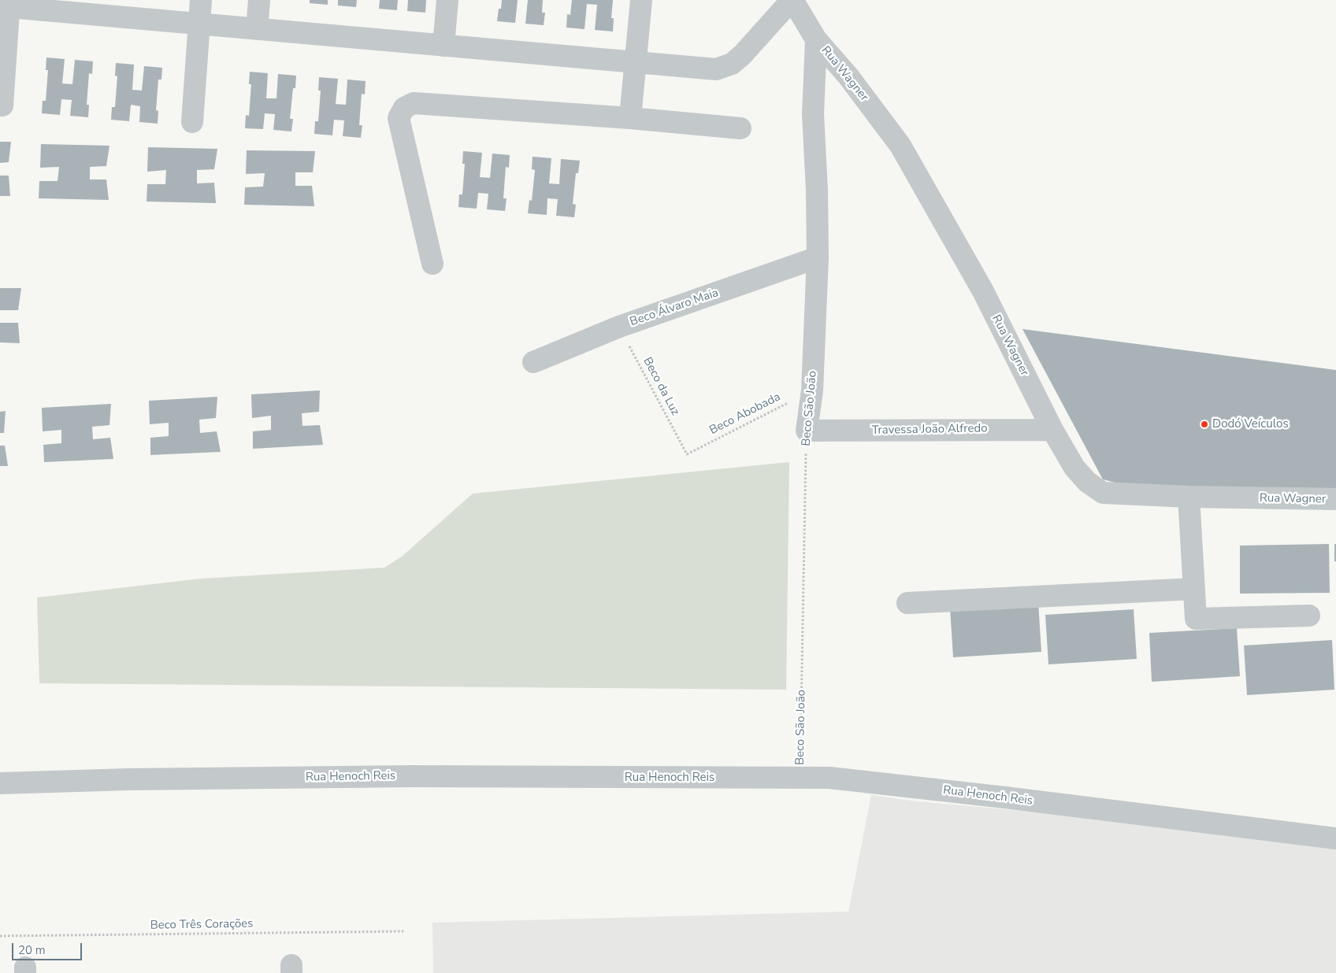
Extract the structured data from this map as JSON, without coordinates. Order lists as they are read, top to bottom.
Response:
{
  "streets": {
    "street": [
      "Rua Wagner",
      "Beco Álvaro Maia",
      "Beco São João",
      "Travessa João Alfredo",
      "Rua Henoch Reis"
    ],
    "path": ["Beco da Luz", "Beco Abobada", "Beco Três Corações"]
  },
  "crossings": [
    ["Rua Wagner", "Beco São João"],
    ["Rua Wagner", "Travessa João Alfredo"],
    ["Beco Álvaro Maia", "Beco da Luz"],
    ["Beco Álvaro Maia", "Beco São João"],
    ["Beco da Luz", "Beco Abobada"],
    ["Beco São João", "Beco Abobada"],
    ["Beco São João", "Travessa João Alfredo"],
    ["Beco São João", "Rua Henoch Reis"]
  ],
  "places": ["Dodó Veículos"],
  "scale_bar": "20 m"
}
